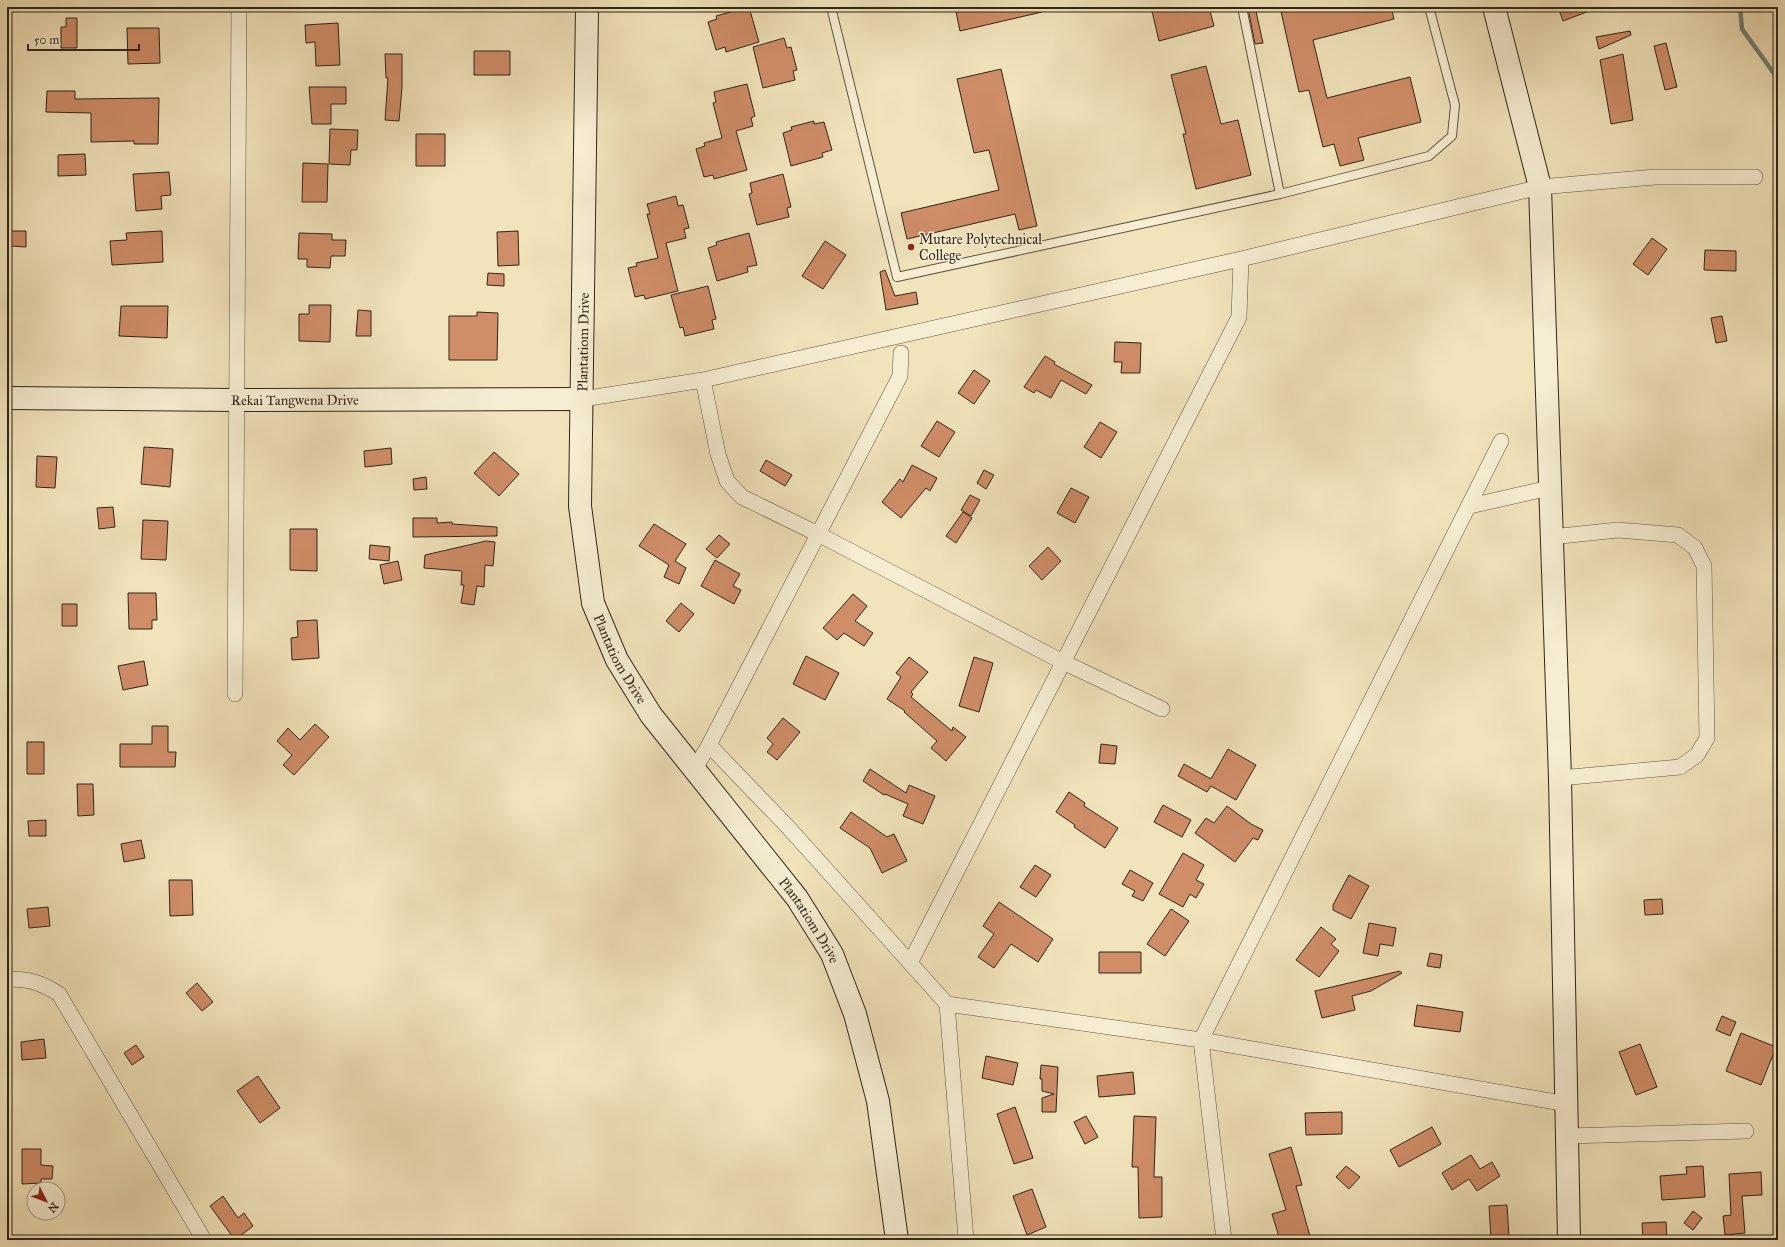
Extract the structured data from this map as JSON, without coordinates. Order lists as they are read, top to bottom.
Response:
{
  "streets": {
    "street": ["Plantatiom Drive", "Rekai Tangwena Drive"]
  },
  "crossings": [
    ["Plantatiom Drive", "Rekai Tangwena Drive"]
  ],
  "places": ["Mutare Polytechnical College"],
  "scale_bar": "50 m",
  "north": "bottom right"
}
